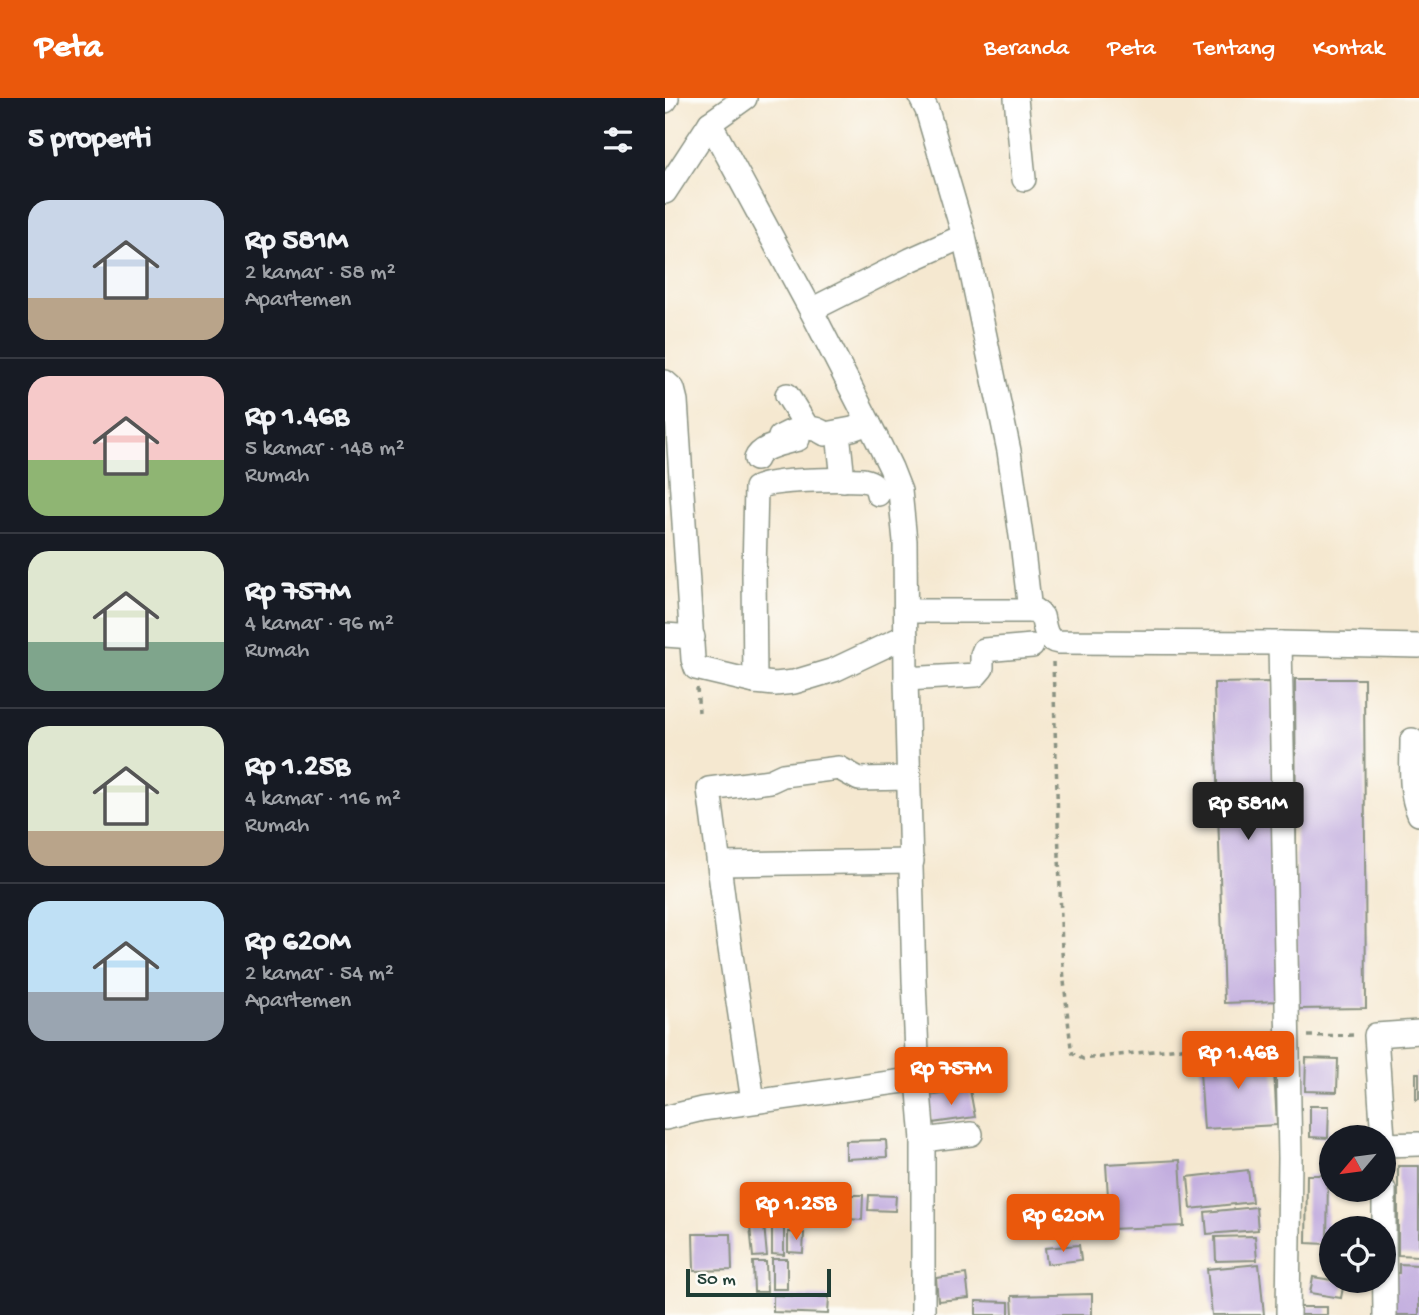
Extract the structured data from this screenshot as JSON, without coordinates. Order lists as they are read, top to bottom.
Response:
{
  "scale_bar": "50 m",
  "north": "bottom left",
  "page": {
    "header": "Peta",
    "nav": [
      "Beranda",
      "Peta",
      "Tentang",
      "Kontak"
    ],
    "heading": "5 properti",
    "list": [
      {
        "name": "Rp 581M",
        "note": "2 kamar · 58 m² · Apartemen"
      },
      {
        "name": "Rp 1.46B",
        "note": "5 kamar · 148 m² · Rumah"
      },
      {
        "name": "Rp 757M",
        "note": "4 kamar · 96 m² · Rumah"
      },
      {
        "name": "Rp 1.25B",
        "note": "4 kamar · 116 m² · Rumah"
      },
      {
        "name": "Rp 620M",
        "note": "2 kamar · 54 m² · Apartemen"
      }
    ],
    "price": [
      "Rp 581M",
      "Rp 1.46B",
      "Rp 757M",
      "Rp 1.25B",
      "Rp 620M"
    ],
    "scale": "50 m"
  }
}
